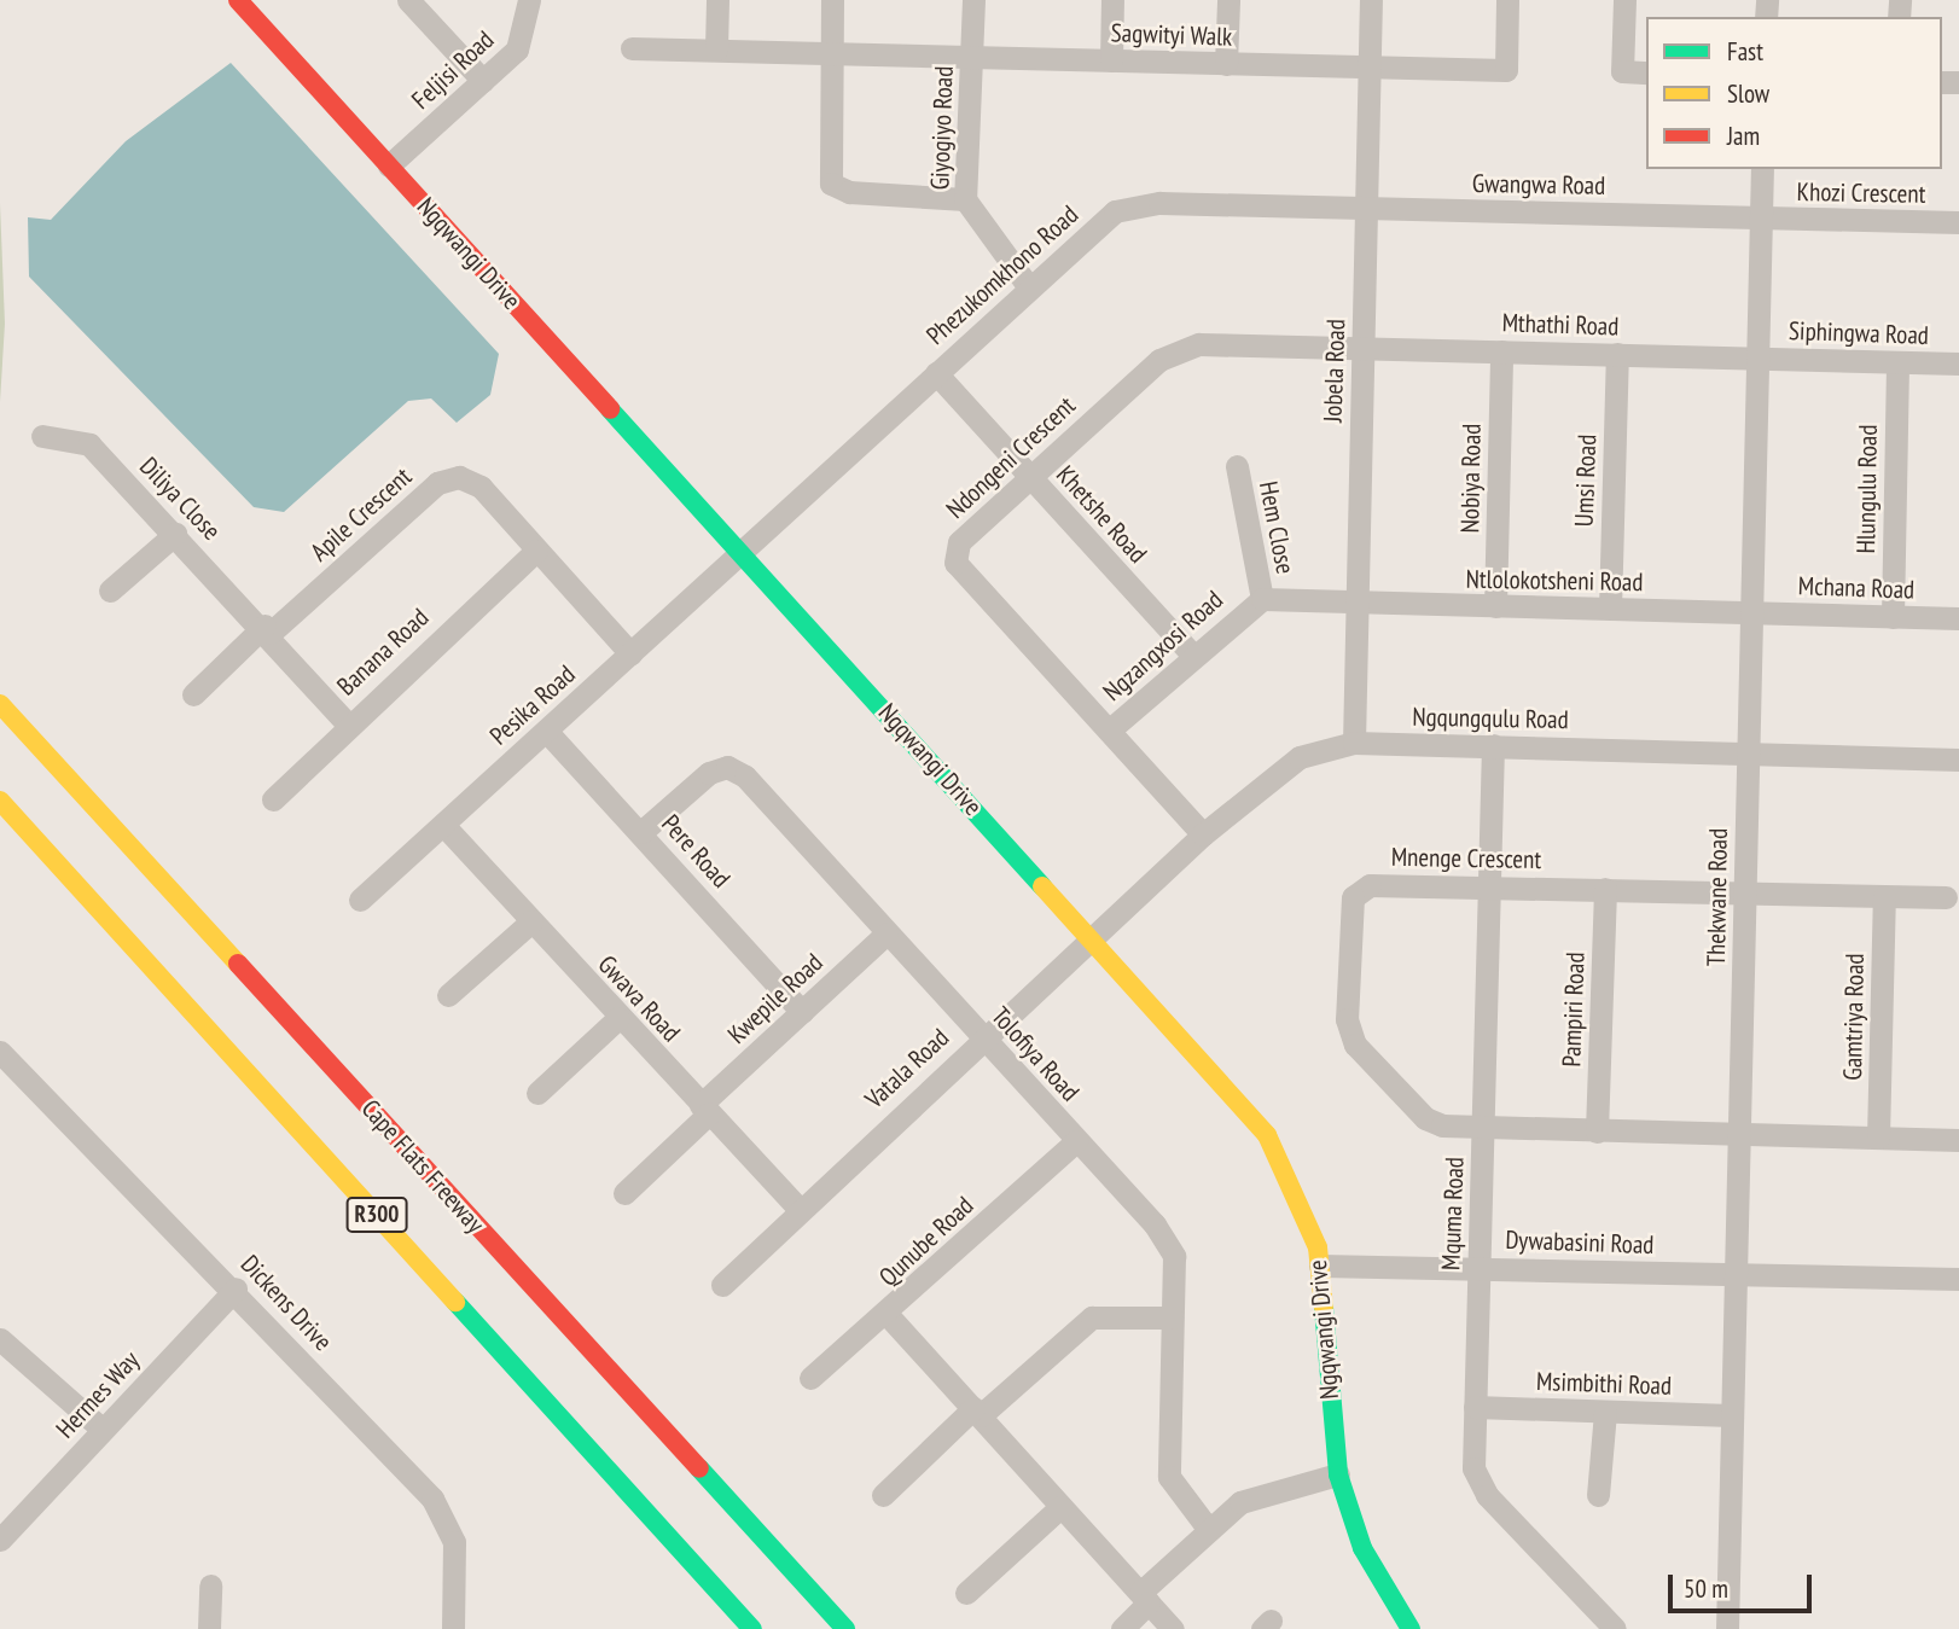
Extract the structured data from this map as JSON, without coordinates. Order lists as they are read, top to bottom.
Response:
{
  "streets": {
    "main road": ["Ngqwangi Drive", "Cape Flats Freeway", "R300"],
    "street": [
      "Sagwityi Walk",
      "Feljisi Road",
      "Giyogiyo Road",
      "Gwangwa Road",
      "Khozi Crescent",
      "Phezukomkhono Road",
      "Mthathi Road",
      "Siphingwa Road",
      "Jobela Road",
      "Ndongeni Crescent",
      "Nobiya Road",
      "Umsi Road",
      "Hlungulu Road",
      "Diliya Close",
      "Apile Crescent",
      "Khetshe Road",
      "Hem Close",
      "Ntlolokotsheni Road",
      "Mchana Road",
      "Ngzangxosi Road",
      "Banana Road",
      "Pesika Road",
      "Ngqungqulu Road",
      "Pere Road",
      "Mnenge Crescent",
      "Thekwane Road",
      "Gwava Road",
      "Kwepile Road",
      "Pampiri Road",
      "Gamtriya Road",
      "Tolofiya Road",
      "Vatala Road",
      "Mquma Road",
      "Qunube Road",
      "Dywabasini Road",
      "Dickens Drive",
      "Msimbithi Road",
      "Hermes Way"
    ]
  },
  "crossings": [
    ["Sagwityi Walk", "Giyogiyo Road"],
    ["Sagwityi Walk", "Jobela Road"],
    ["Feljisi Road", "Ngqwangi Drive"],
    ["Giyogiyo Road", "Phezukomkhono Road"],
    ["Gwangwa Road", "Khozi Crescent"],
    ["Gwangwa Road", "Phezukomkhono Road"],
    ["Gwangwa Road", "Jobela Road"],
    ["Gwangwa Road", "Thekwane Road"],
    ["Khozi Crescent", "Thekwane Road"],
    ["Ngqwangi Drive", "Phezukomkhono Road"],
    ["Ngqwangi Drive", "Pesika Road"],
    ["Ngqwangi Drive", "Ngqungqulu Road"],
    ["Ngqwangi Drive", "Vatala Road"],
    ["Ngqwangi Drive", "Dywabasini Road"],
    ["Phezukomkhono Road", "Jobela Road"],
    ["Phezukomkhono Road", "Khetshe Road"],
    ["Phezukomkhono Road", "Pesika Road"],
    ["Mthathi Road", "Siphingwa Road"],
    ["Mthathi Road", "Jobela Road"],
    ["Mthathi Road", "Ndongeni Crescent"],
    ["Mthathi Road", "Nobiya Road"],
    ["Mthathi Road", "Umsi Road"],
    ["Mthathi Road", "Thekwane Road"],
    ["Siphingwa Road", "Hlungulu Road"],
    ["Siphingwa Road", "Thekwane Road"],
    ["Jobela Road", "Ndongeni Crescent"],
    ["Jobela Road", "Ntlolokotsheni Road"],
    ["Jobela Road", "Ngzangxosi Road"],
    ["Jobela Road", "Ngqungqulu Road"],
    ["Ndongeni Crescent", "Khetshe Road"],
    ["Ndongeni Crescent", "Ngzangxosi Road"],
    ["Ndongeni Crescent", "Ngqungqulu Road"],
    ["Nobiya Road", "Ntlolokotsheni Road"],
    ["Umsi Road", "Ntlolokotsheni Road"],
    ["Hlungulu Road", "Mchana Road"],
    ["Diliya Close", "Apile Crescent"],
    ["Diliya Close", "Banana Road"],
    ["Apile Crescent", "Banana Road"],
    ["Apile Crescent", "Pesika Road"],
    ["Khetshe Road", "Ngzangxosi Road"],
    ["Hem Close", "Ngzangxosi Road"],
    ["Ntlolokotsheni Road", "Mchana Road"],
    ["Ntlolokotsheni Road", "Ngzangxosi Road"],
    ["Ntlolokotsheni Road", "Thekwane Road"],
    ["Mchana Road", "Thekwane Road"],
    ["Pesika Road", "Pere Road"],
    ["Pesika Road", "Gwava Road"],
    ["Ngqungqulu Road", "Thekwane Road"],
    ["Ngqungqulu Road", "Vatala Road"],
    ["Ngqungqulu Road", "Mquma Road"],
    ["Pere Road", "Kwepile Road"],
    ["Pere Road", "Tolofiya Road"],
    ["Mnenge Crescent", "Thekwane Road"],
    ["Mnenge Crescent", "Pampiri Road"],
    ["Mnenge Crescent", "Gamtriya Road"],
    ["Mnenge Crescent", "Mquma Road"],
    ["Thekwane Road", "Dywabasini Road"],
    ["Thekwane Road", "Msimbithi Road"],
    ["Gwava Road", "Kwepile Road"],
    ["Gwava Road", "Vatala Road"],
    ["Kwepile Road", "Tolofiya Road"],
    ["Tolofiya Road", "Vatala Road"],
    ["Tolofiya Road", "Qunube Road"],
    ["Mquma Road", "Dywabasini Road"],
    ["Mquma Road", "Msimbithi Road"],
    ["Dickens Drive", "Hermes Way"]
  ],
  "legend": ["Fast", "Slow", "Jam"],
  "scale_bar": "50 m"
}
